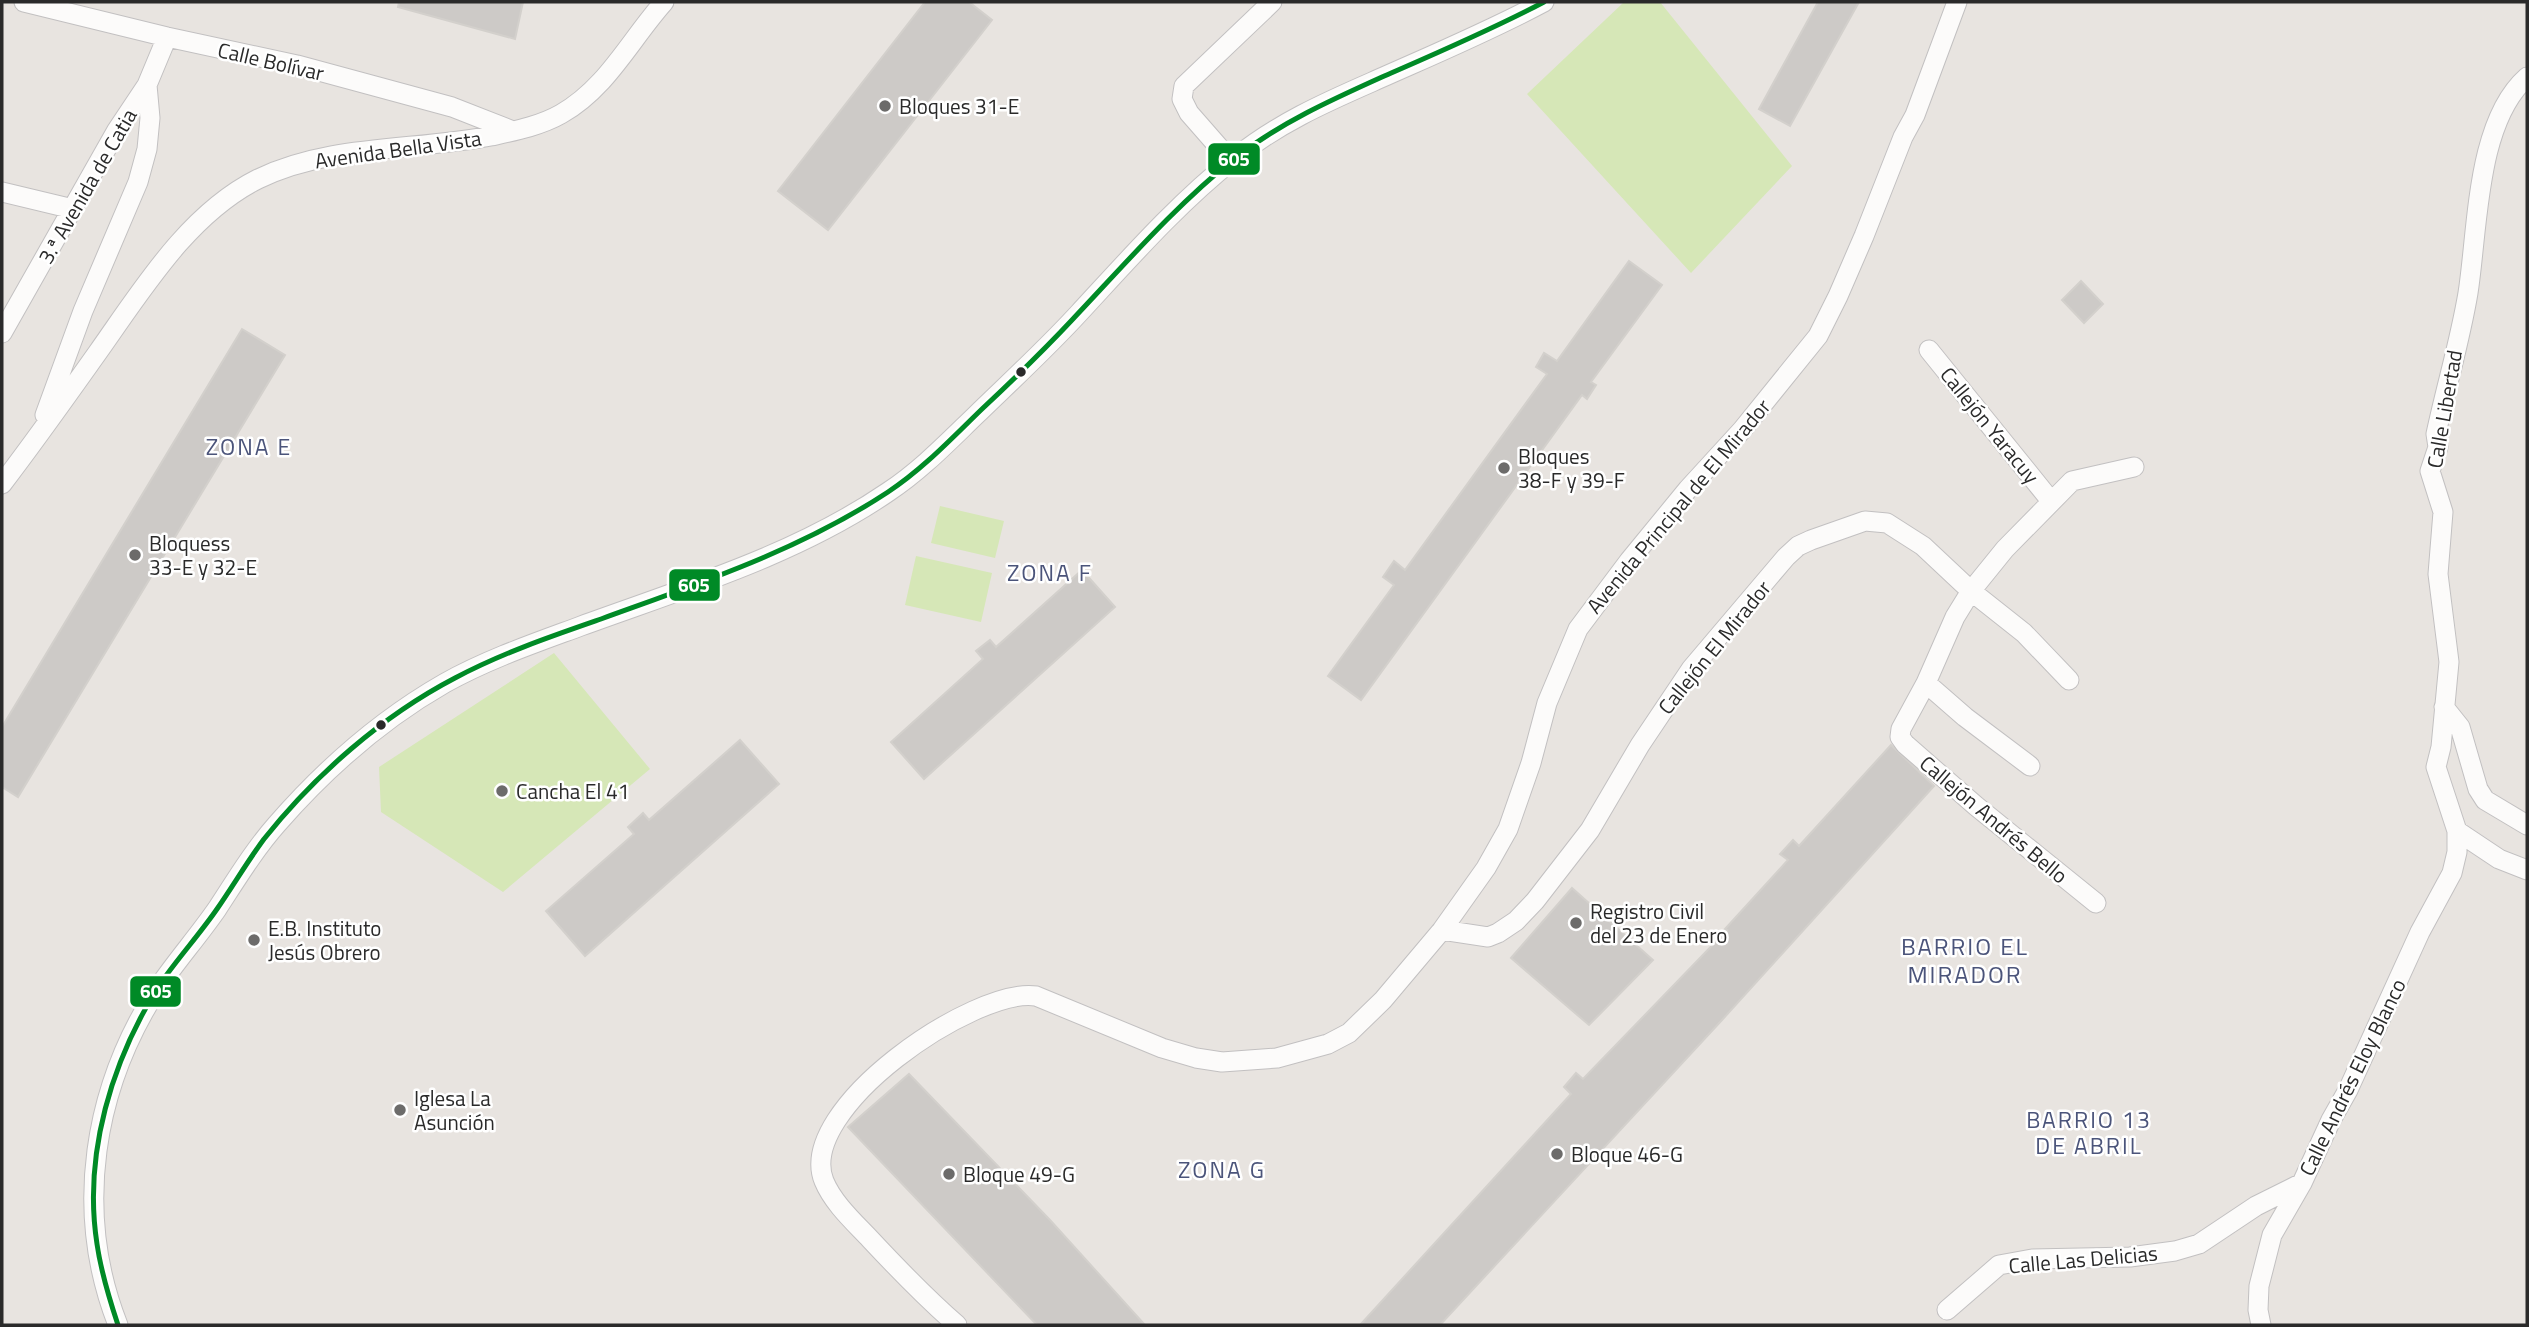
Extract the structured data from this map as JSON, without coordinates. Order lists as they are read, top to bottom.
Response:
{
  "streets": {
    "street": [
      "Calle Bolívar",
      "Avenida Bella Vista",
      "3.ª Avenida de Catia",
      "Calle Libertad",
      "Callejón Yaracuy",
      "Avenida Principal de El Mirador",
      "Callejón El Mirador",
      "Callejón Andrés Bello",
      "Calle Andrés Eloy Blanco",
      "Calle Las Delicias"
    ]
  },
  "crossings": [
    ["Calle Bolívar", "Avenida Bella Vista"],
    ["Calle Bolívar", "3.ª Avenida de Catia"],
    ["Avenida Bella Vista", "3.ª Avenida de Catia"],
    ["Calle Libertad", "Calle Andrés Eloy Blanco"],
    ["Avenida Principal de El Mirador", "Callejón El Mirador"],
    ["Calle Andrés Eloy Blanco", "Calle Las Delicias"]
  ],
  "districts": [
    "ZONA E",
    "ZONA F",
    "BARRIO EL MIRADOR",
    "BARRIO 13 DE ABRIL",
    "ZONA G"
  ],
  "places": [
    "Bloques 31-E",
    "Bloques 38-F y 39-F",
    "Bloquess 33-E y 32-E",
    "Cancha El 41",
    "Registro Civil del 23 de Enero",
    "E.B. Instituto Jesús Obrero",
    "Iglesa La Asunción",
    "Bloque 46-G",
    "Bloque 49-G"
  ],
  "lines": ["transit line 605"]
}
